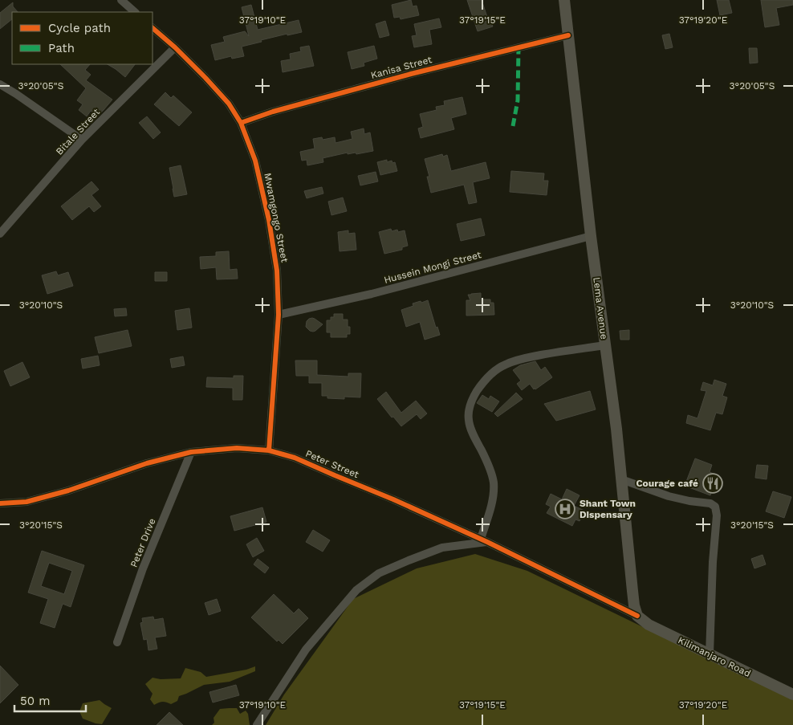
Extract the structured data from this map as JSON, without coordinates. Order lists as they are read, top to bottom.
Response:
{
  "streets": {
    "main road": ["Lema Avenue", "Kilimanjaro Road"],
    "street": [
      "Kanisa Street",
      "Bitale Street",
      "Mwamgongo Street",
      "Hussein Mongi Street",
      "Peter Street",
      "Peter Drive"
    ]
  },
  "crossings": [
    ["Kanisa Street", "Mwamgongo Street"],
    ["Kanisa Street", "Lema Avenue"],
    ["Bitale Street", "Mwamgongo Street"],
    ["Mwamgongo Street", "Hussein Mongi Street"],
    ["Mwamgongo Street", "Peter Street"],
    ["Hussein Mongi Street", "Lema Avenue"],
    ["Lema Avenue", "Peter Street"],
    ["Lema Avenue", "Kilimanjaro Road"],
    ["Peter Street", "Peter Drive"],
    ["Peter Street", "Kilimanjaro Road"]
  ],
  "places": {
    "restaurant": ["Courage café"],
    "hospital": ["Shant Town Dispensary"]
  },
  "legend": ["Cycle path", "Path"],
  "scale_bar": "50 m",
  "coordinates": [
    "37°19'10\"E",
    "37°19'15\"E",
    "37°19'20\"E",
    "3°20'05\"S",
    "3°20'10\"S",
    "3°20'15\"S"
  ]
}
